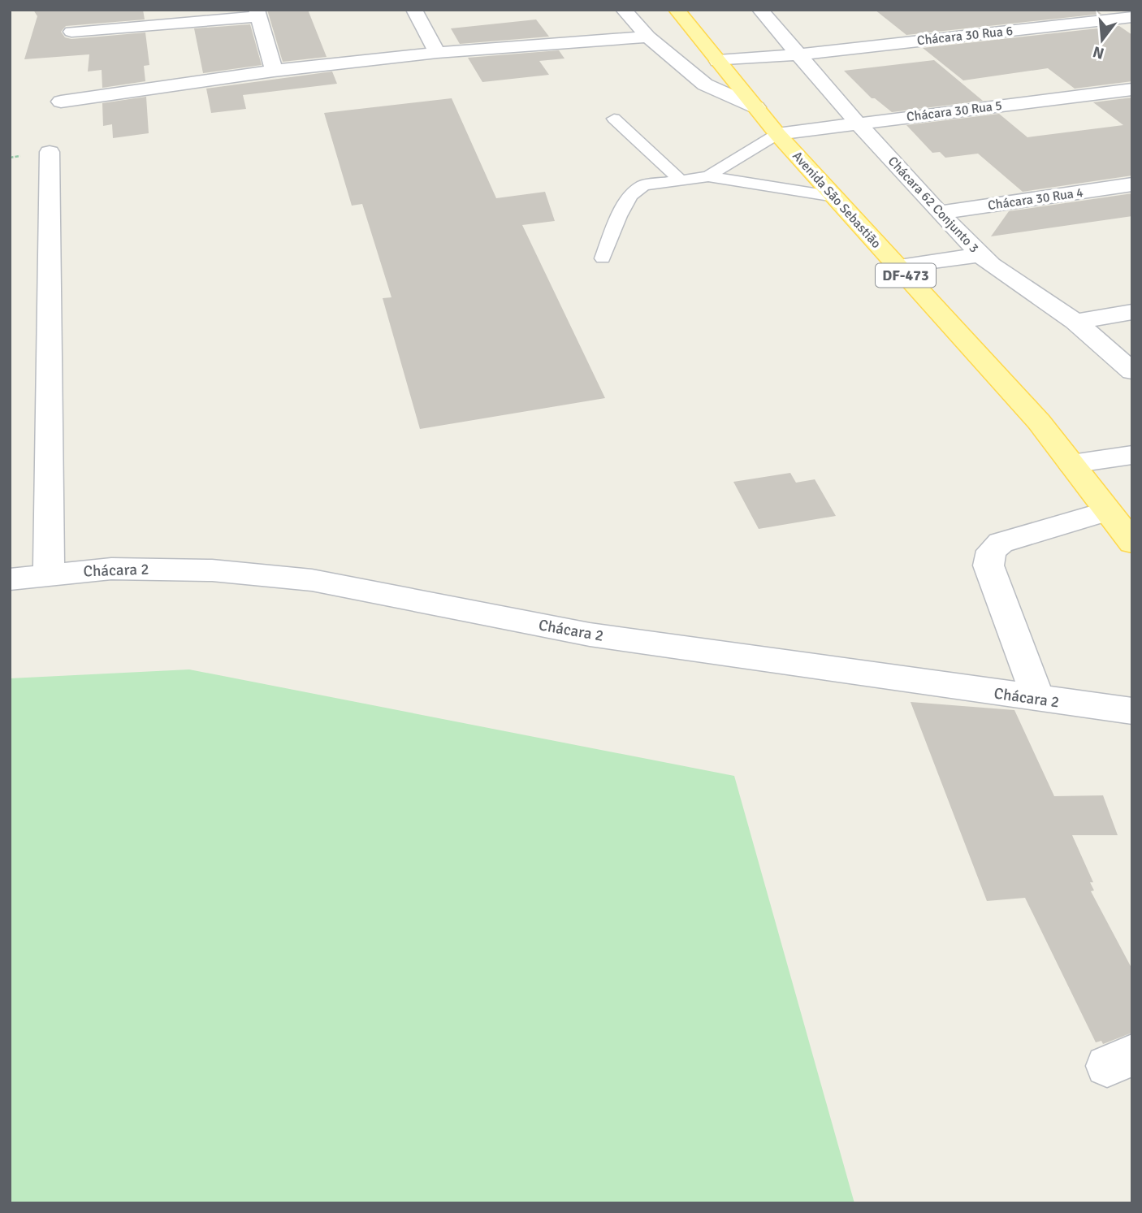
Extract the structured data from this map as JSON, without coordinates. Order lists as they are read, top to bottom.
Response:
{
  "streets": {
    "main road": ["Avenida São Sebastião", "DF-473"],
    "street": [
      "Chácara 30 Rua 6",
      "Chácara 30 Rua 5",
      "Chácara 30 Rua 4",
      "Chácara 62 Conjunto 3",
      "Chácara 2"
    ]
  },
  "crossings": [
    ["Chácara 30 Rua 6", "Avenida São Sebastião"],
    ["Chácara 30 Rua 6", "Chácara 62 Conjunto 3"],
    ["Chácara 30 Rua 5", "Avenida São Sebastião"],
    ["Chácara 30 Rua 5", "Chácara 62 Conjunto 3"],
    ["Chácara 30 Rua 4", "Chácara 62 Conjunto 3"]
  ],
  "north": "bottom"
}
